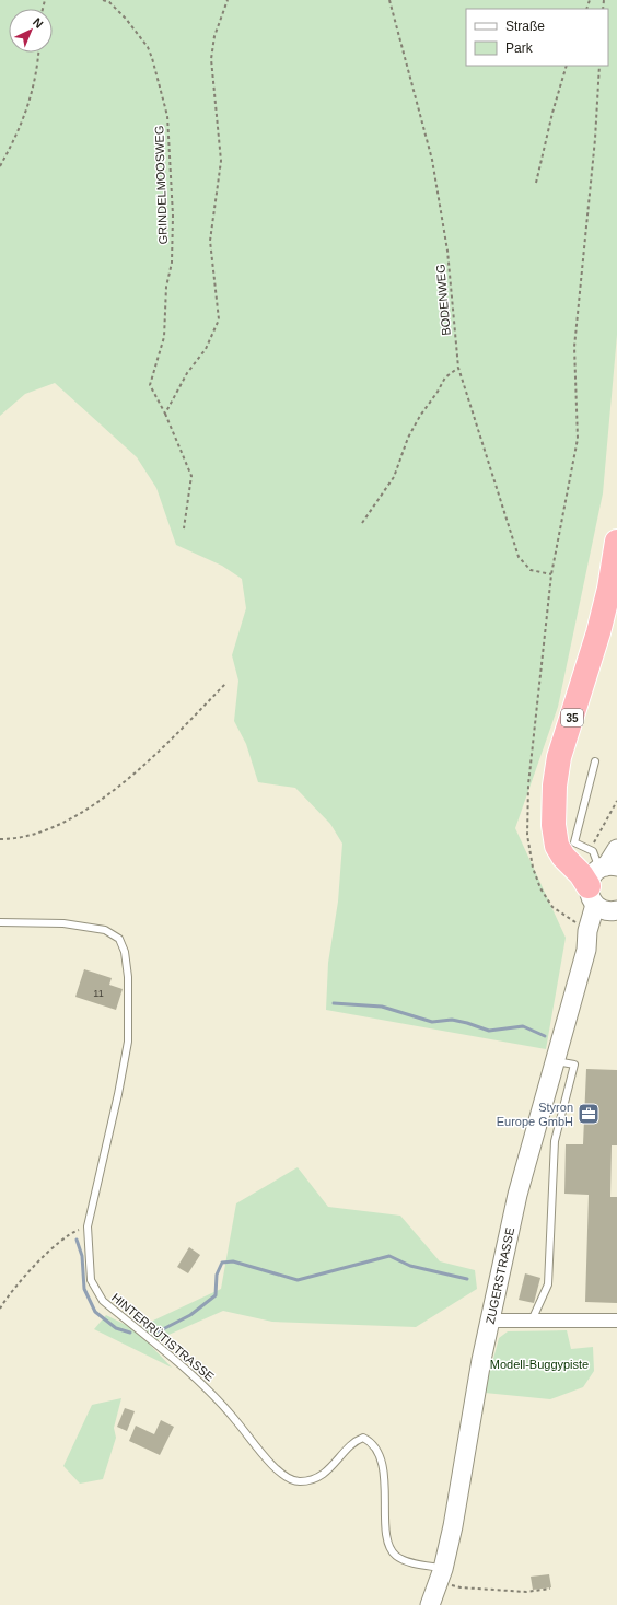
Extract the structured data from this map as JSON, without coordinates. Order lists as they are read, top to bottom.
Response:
{
  "streets": {
    "highway": ["35"],
    "main road": ["ZUGERSTRASSE"],
    "lane": ["HINTERRÜTISTRASSE"],
    "path": ["GRINDELMOOSWEG", "BODENWEG"]
  },
  "crossings": [
    ["35", "ZUGERSTRASSE"],
    ["ZUGERSTRASSE", "HINTERRÜTISTRASSE"]
  ],
  "parks": ["Modell-Buggypiste"],
  "places": {
    "office": ["Styron Europe GmbH"]
  },
  "house_numbers": ["11"],
  "legend": ["Straße", "Park"],
  "north": "top right"
}
